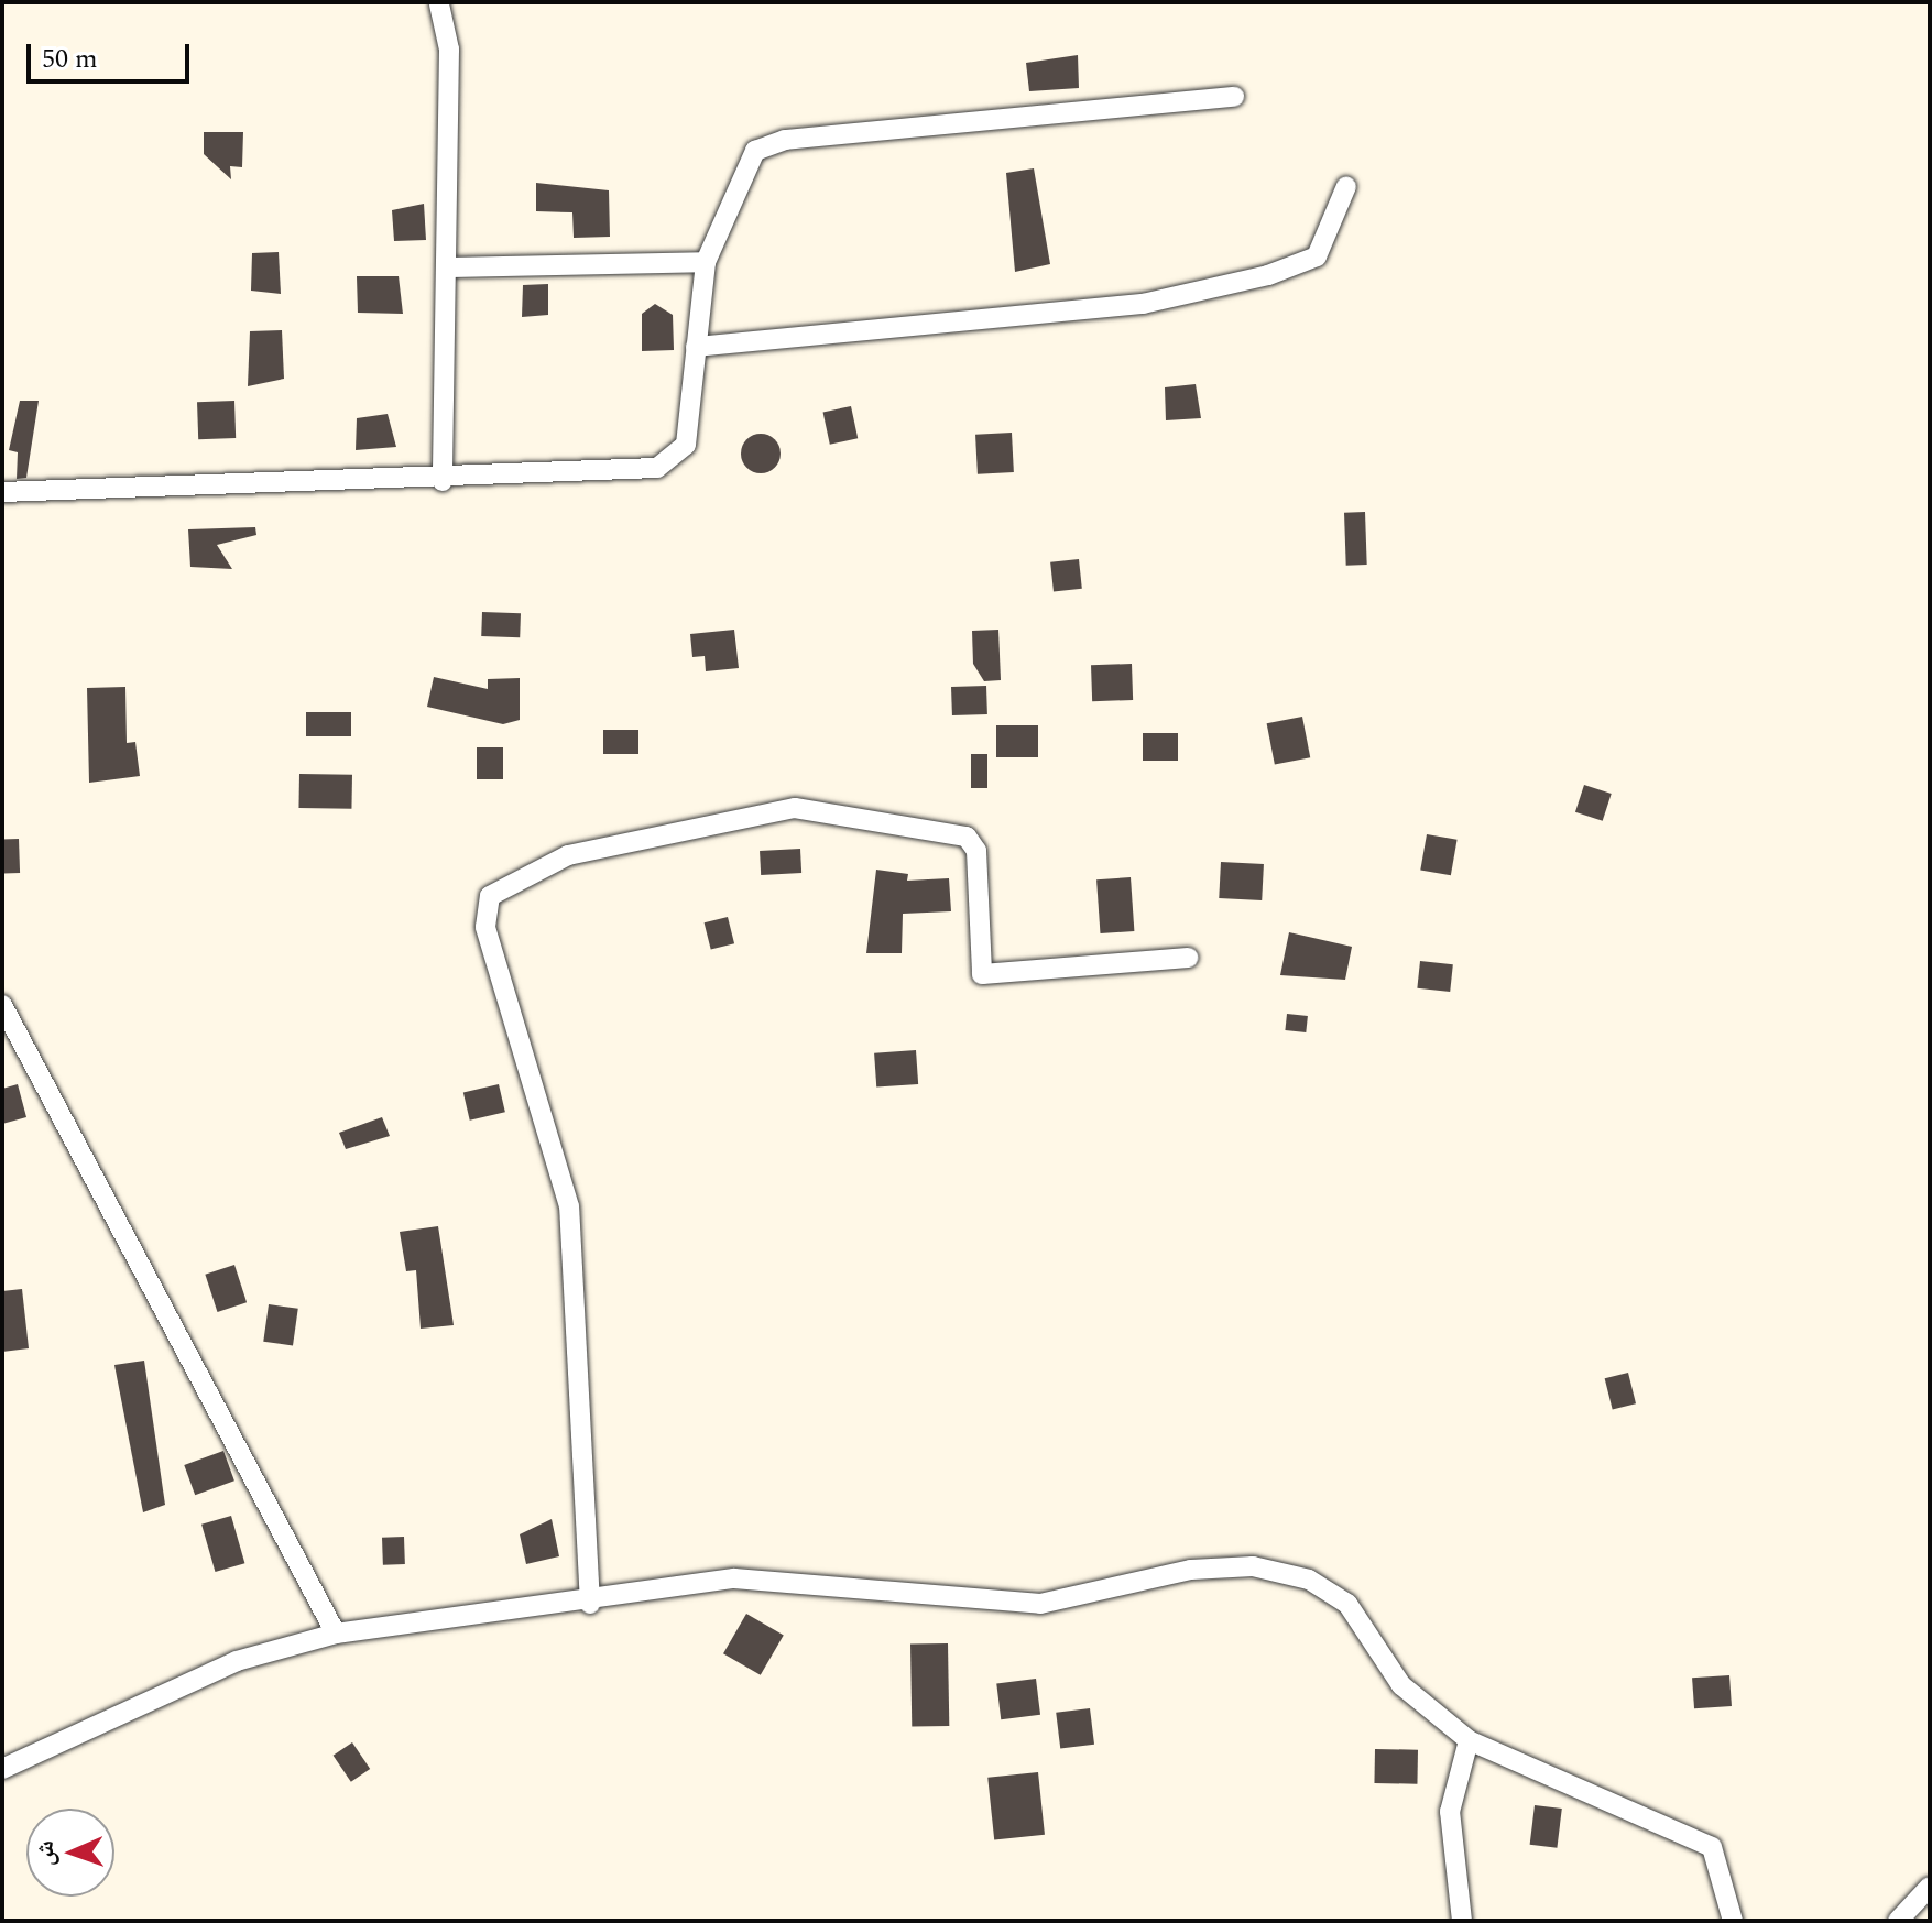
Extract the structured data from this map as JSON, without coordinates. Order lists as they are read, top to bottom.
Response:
{
  "scale_bar": "50 m",
  "north": "left"
}
